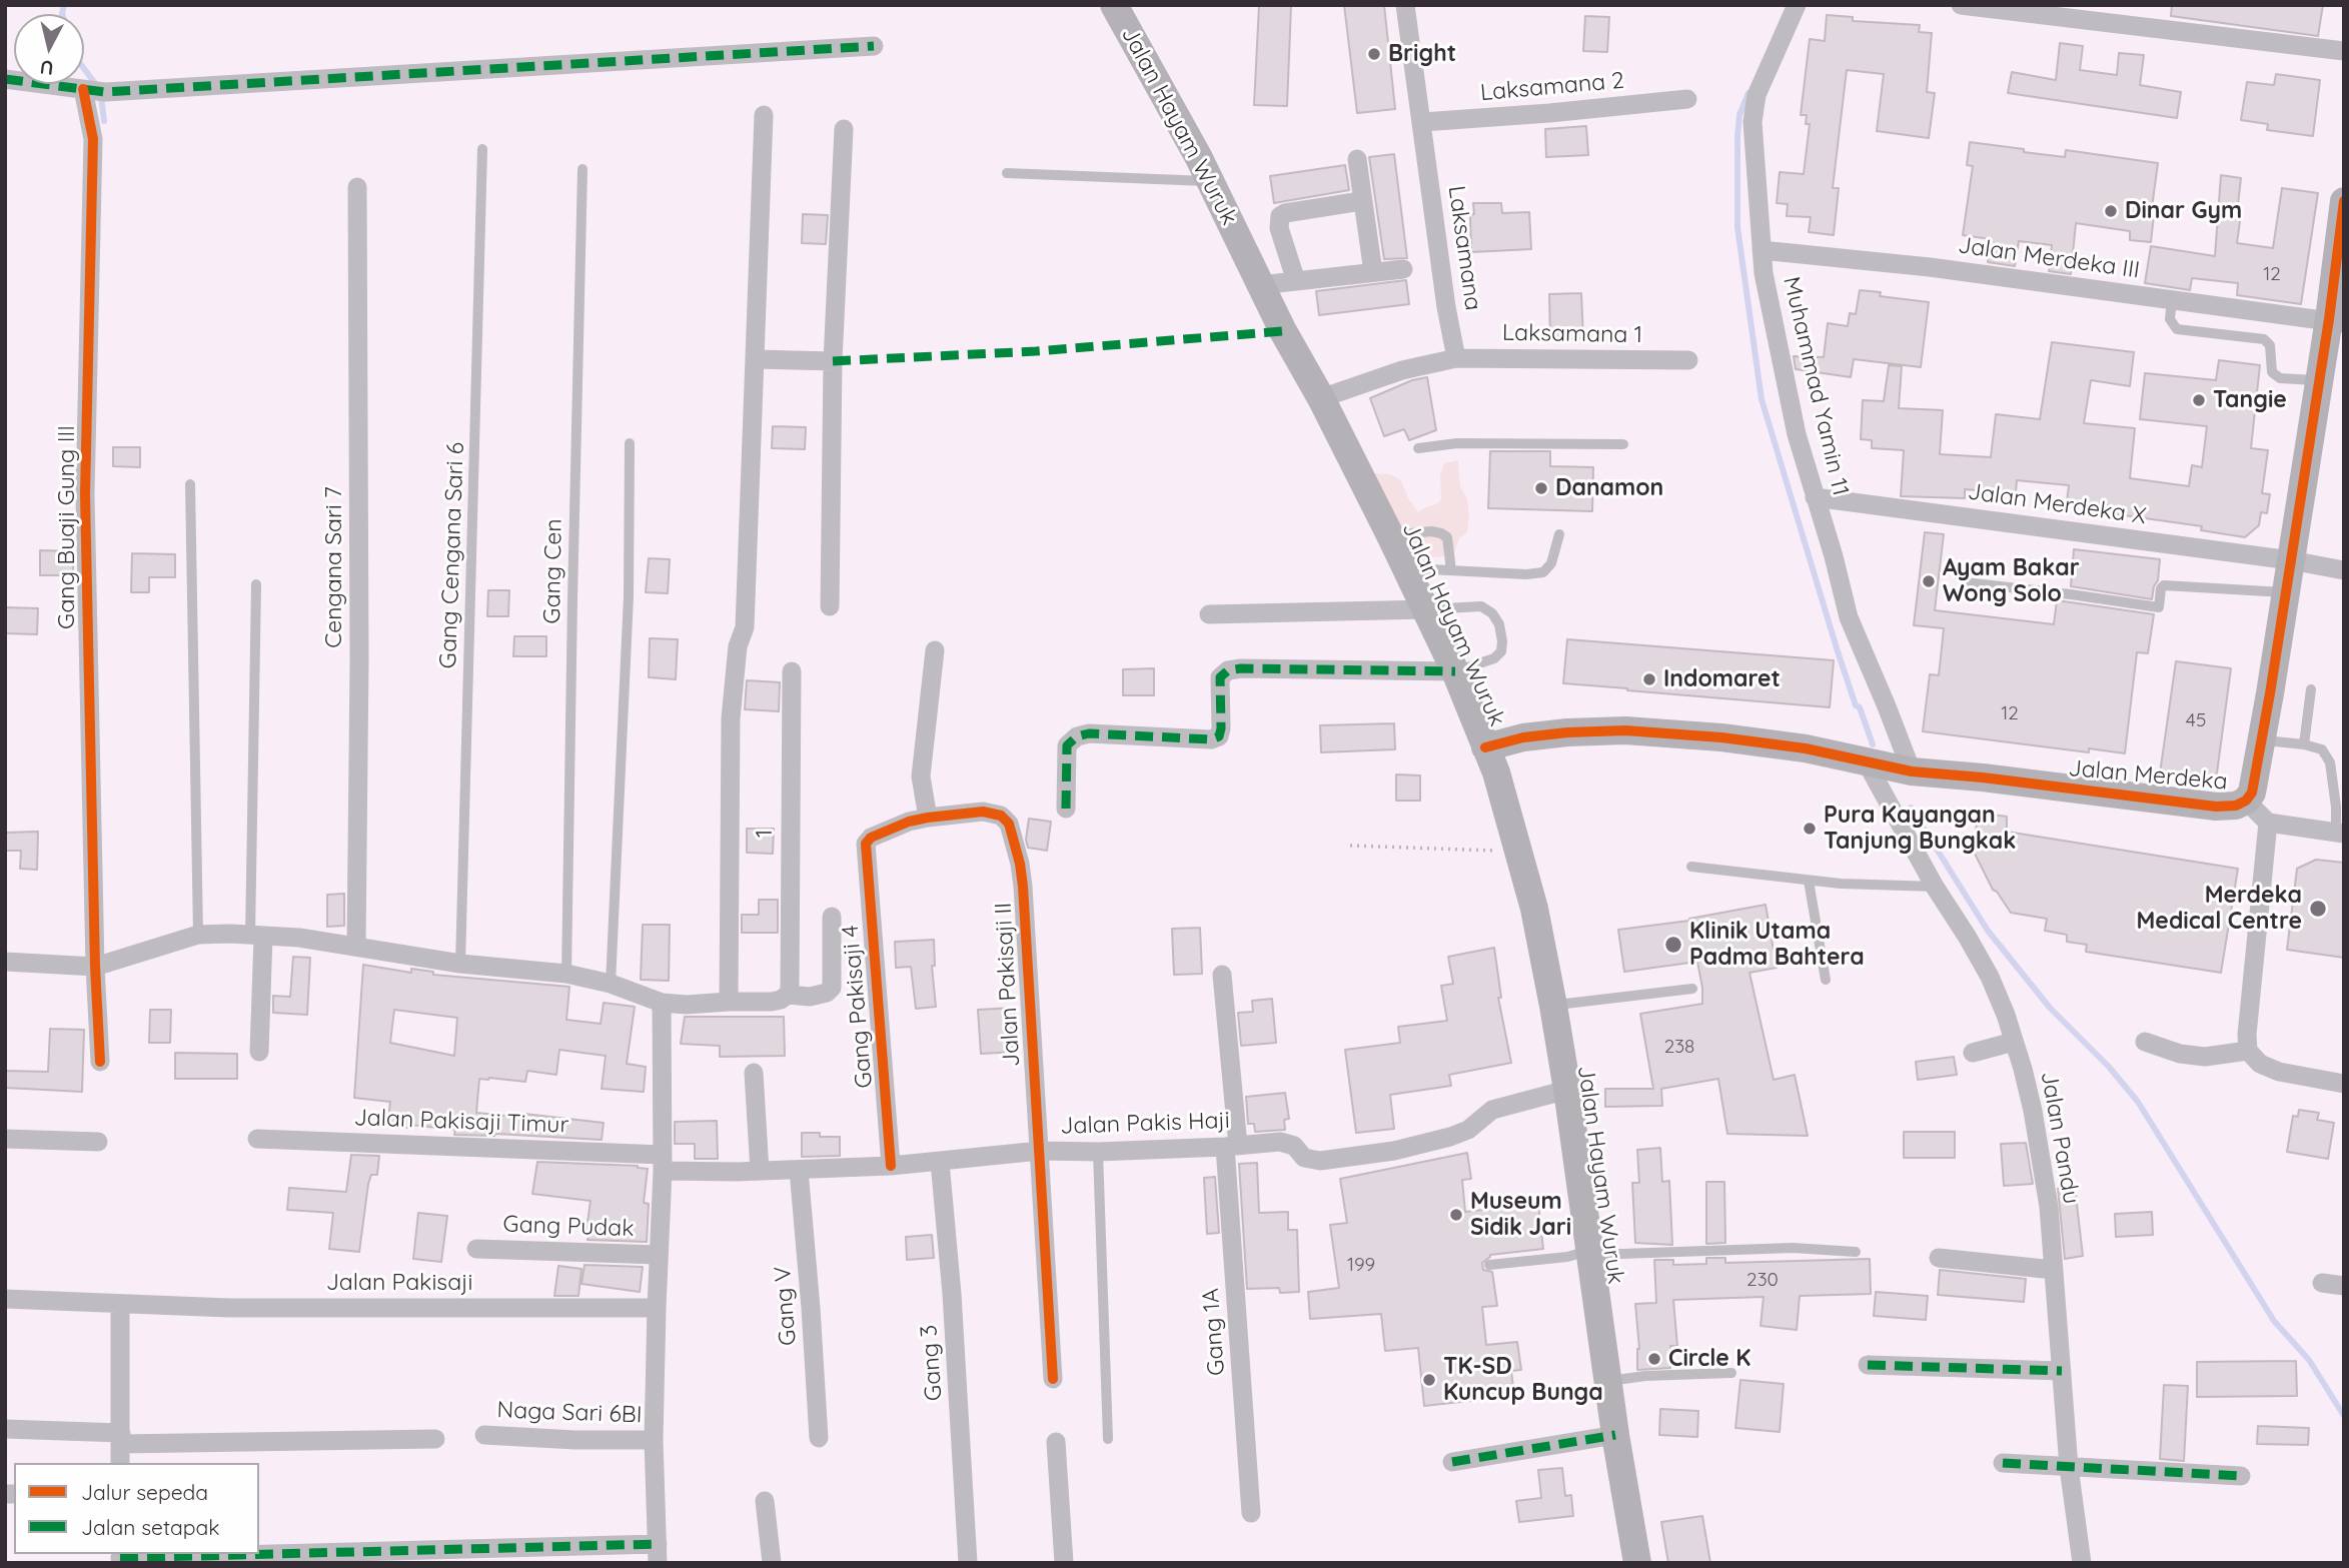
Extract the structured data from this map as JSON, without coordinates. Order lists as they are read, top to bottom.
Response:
{
  "streets": {
    "main road": ["Jalan Hayam Wuruk", "Jalan Merdeka"],
    "street": [
      "Laksamana 2",
      "Laksamana",
      "Jalan Merdeka III",
      "Laksamana 1",
      "Muhammad Yamin 11",
      "Jalan Merdeka X",
      "Gang Buaji Gung III",
      "Cengana Sari 7",
      "1",
      "Jalan Pakisaji II",
      "Gang Pakisaji 4",
      "Jalan Pakisaji Timur",
      "Jalan Pakis Haji",
      "Jalan Pandu",
      "Gang Pudak",
      "Jalan Pakisaji",
      "Gang V",
      "Gang 1A",
      "Gang 3",
      "Naga Sari 6BI"
    ],
    "lane": ["Gang Cengana Sari 6", "Gang Cen"]
  },
  "crossings": [
    ["Laksamana 2", "Laksamana"],
    ["Jalan Hayam Wuruk", "Jalan Merdeka"],
    ["Jalan Hayam Wuruk", "Jalan Pakis Haji"],
    ["Laksamana", "Laksamana 1"],
    ["Jalan Merdeka III", "Muhammad Yamin 11"],
    ["Jalan Merdeka III", "Jalan Merdeka"],
    ["Muhammad Yamin 11", "Jalan Merdeka X"],
    ["Muhammad Yamin 11", "Jalan Merdeka"],
    ["Jalan Merdeka X", "Jalan Merdeka"],
    ["Jalan Merdeka", "Jalan Pandu"],
    ["Jalan Pakisaji II", "Gang Pakisaji 4"],
    ["Jalan Pakisaji II", "Jalan Pakis Haji"],
    ["Gang Pakisaji 4", "Jalan Pakis Haji"],
    ["Jalan Pakisaji Timur", "Jalan Pakis Haji"],
    ["Jalan Pakis Haji", "Gang V"],
    ["Jalan Pakis Haji", "Gang 1A"],
    ["Jalan Pakis Haji", "Gang 3"]
  ],
  "places": [
    "Bright",
    "Dinar Gym",
    "Tangie",
    "Danamon",
    "Ayam Bakar Wong Solo",
    "Indomaret",
    "Pura Kayangan Tanjung Bungkak",
    "Merdeka Medical Centre",
    "Klinik Utama Padma Bahtera",
    "Museum Sidik Jari",
    "Circle K",
    "TK-SD Kuncup Bunga"
  ],
  "house_numbers": [
    "12",
    "12",
    "45",
    "238",
    "199",
    "230"
  ],
  "legend": ["Jalur sepeda", "Jalan setapak"],
  "north": "bottom"
}
